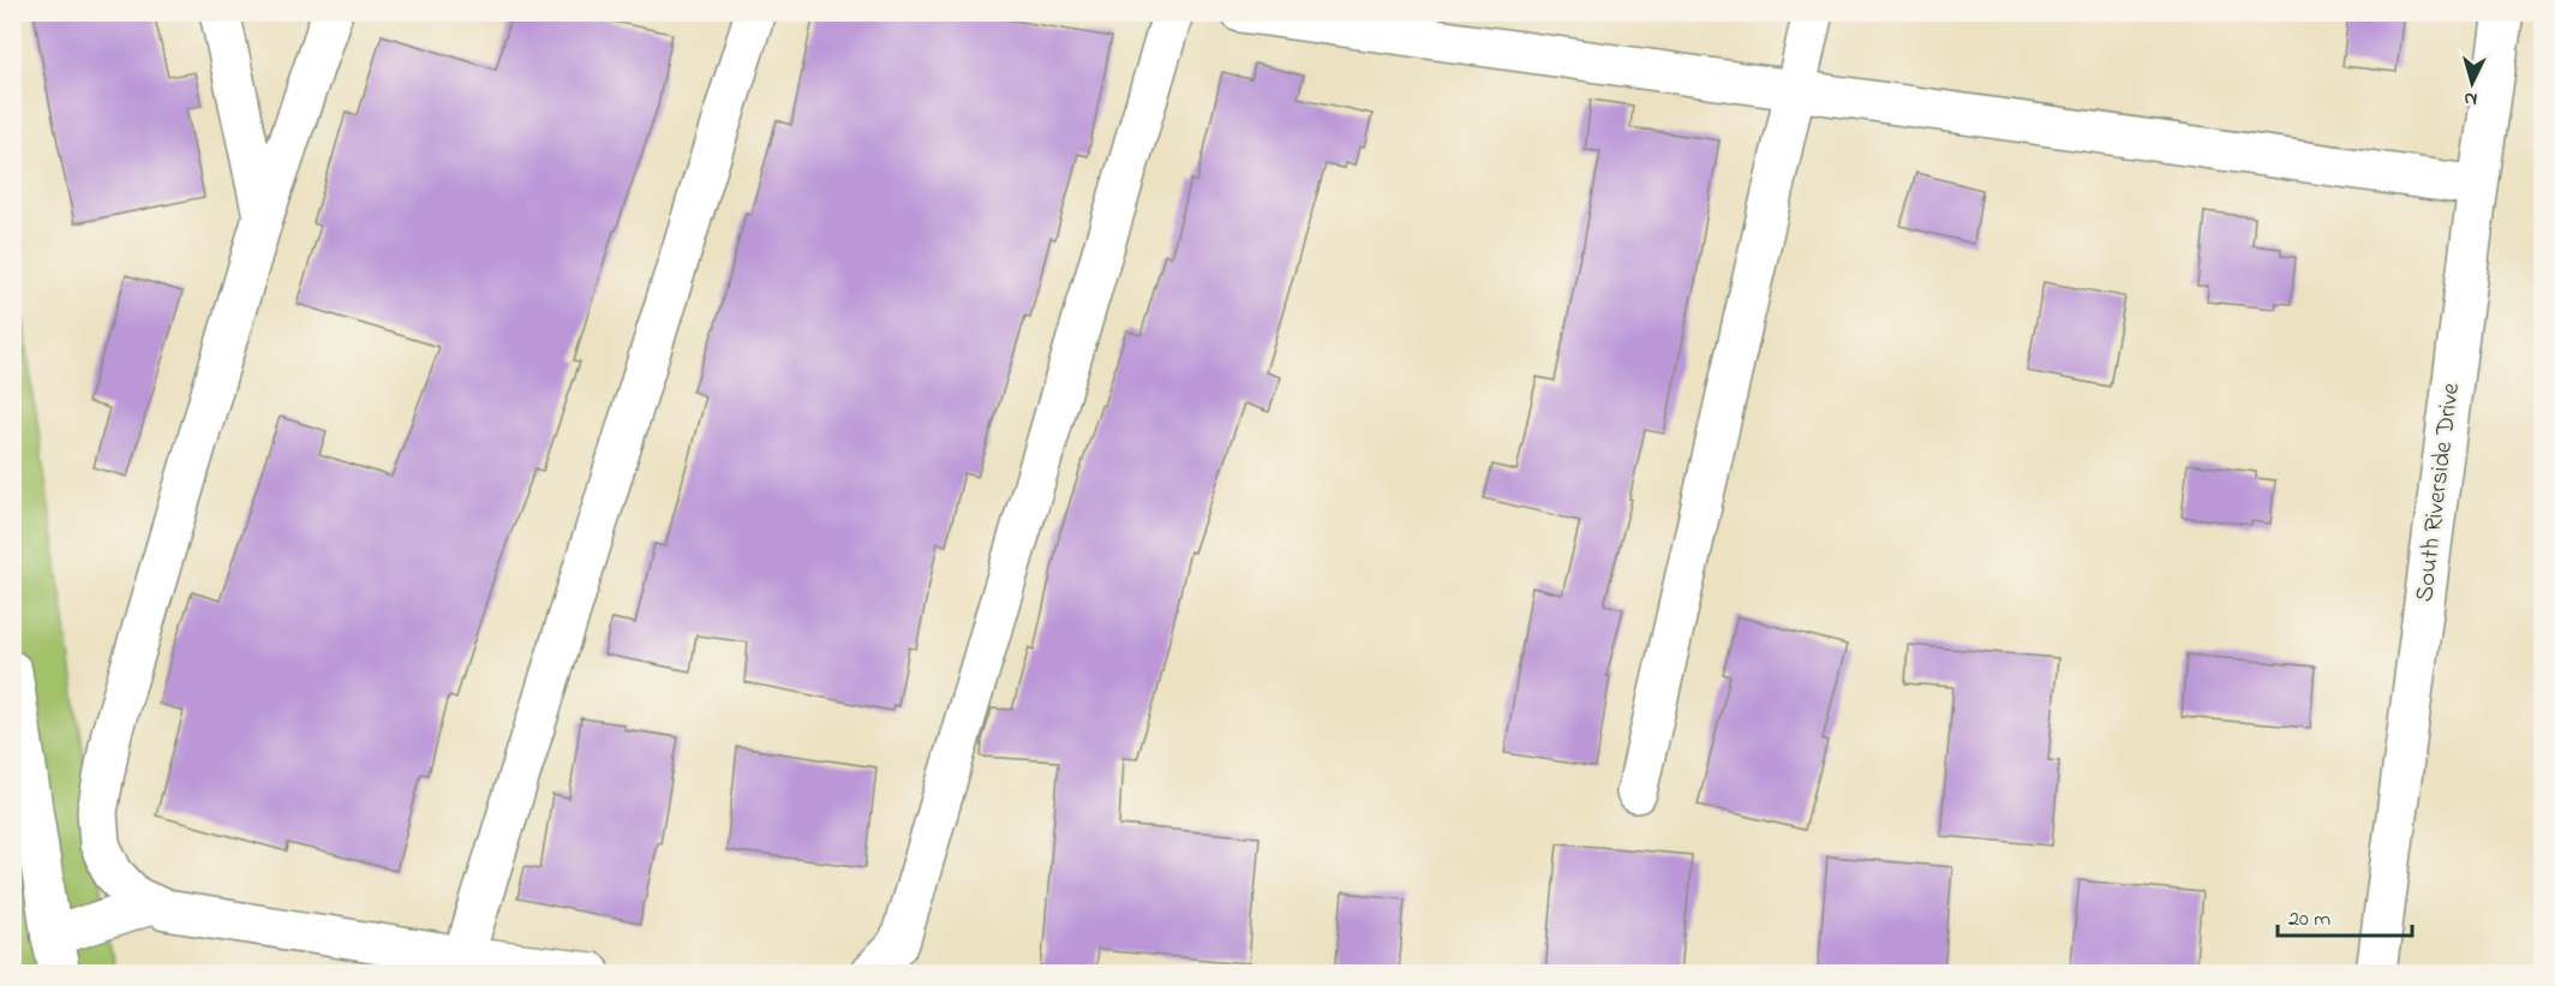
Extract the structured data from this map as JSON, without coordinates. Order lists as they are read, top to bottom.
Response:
{
  "streets": {
    "street": ["South Riverside Drive"]
  },
  "scale_bar": "20 m",
  "north": "bottom"
}
